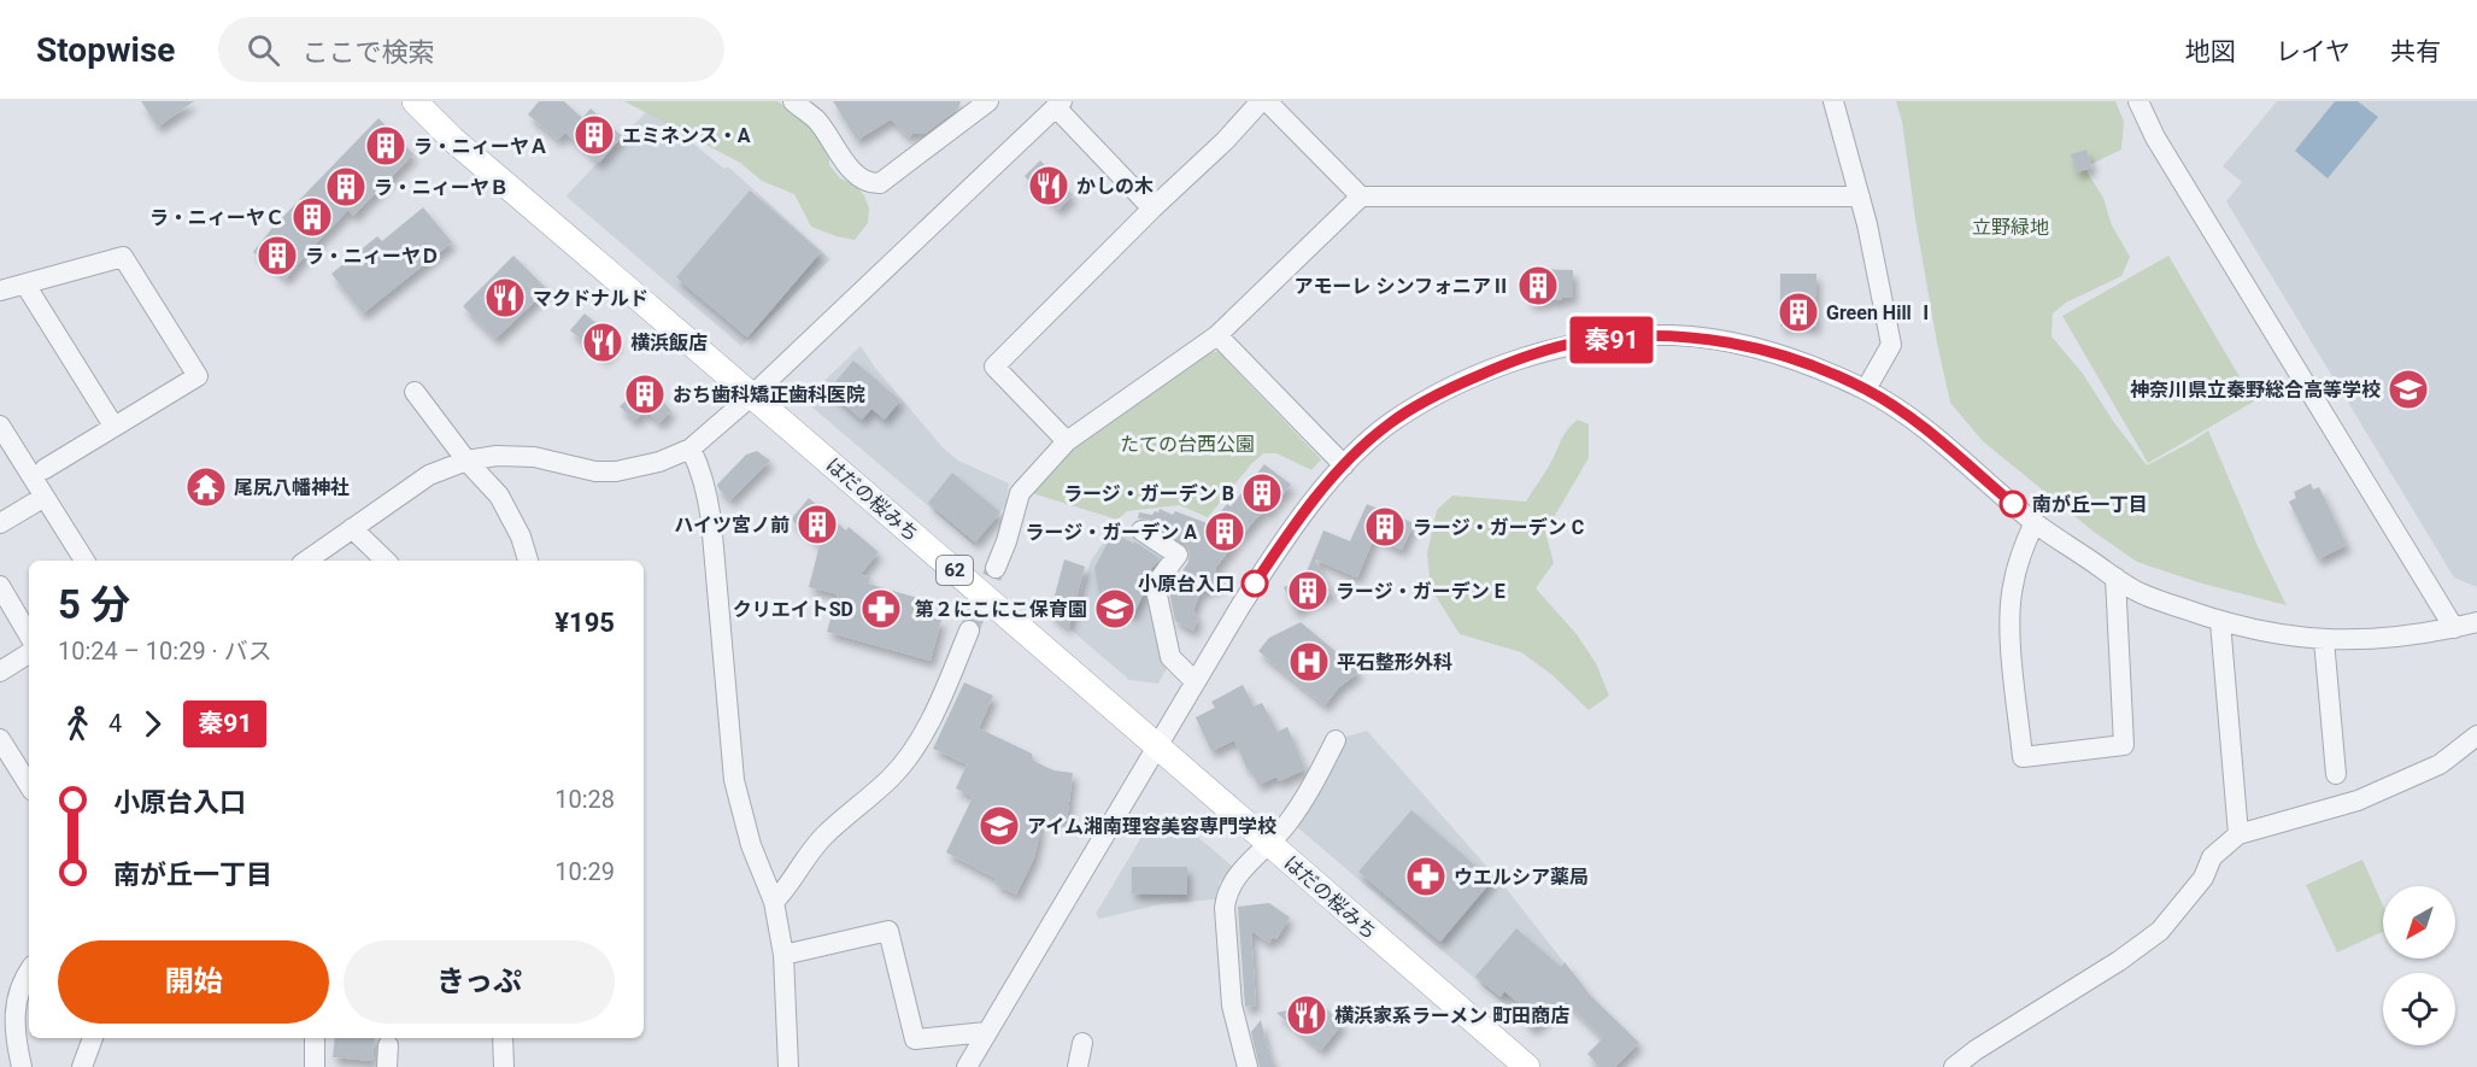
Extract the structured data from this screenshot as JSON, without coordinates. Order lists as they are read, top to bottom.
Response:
{
  "streets": {
    "main road": ["はだの桜みち", "62"]
  },
  "parks": ["立野緑地", "たての台西公園"],
  "places": {
    "building": [
      "エミネンス・A",
      "ラ・ニィーヤＡ",
      "ラ・ニィーヤＢ",
      "ラ・ニィーヤＣ",
      "ラ・ニィーヤＤ",
      "アモーレ シンフォニアⅡ",
      "Green Hill Ⅰ",
      "おち歯科矯正歯科医院",
      "ラージ・ガーデン B",
      "ハイツ宮ノ前",
      "ラージ・ガーデン C",
      "ラージ・ガーデン A",
      "ラージ・ガーデン E"
    ],
    "restaurant": [
      "かしの木",
      "マクドナルド",
      "横浜飯店",
      "横浜家系ラーメン 町田商店"
    ],
    "school or university": ["神奈川県立秦野総合高等学校", "第２にこにこ保育園", "アイム湘南理容美容専門学校"],
    "temple": ["尾尻八幡神社"],
    "other": ["南が丘一丁目", "小原台入口"],
    "pharmacy": ["クリエイトSD", "ウエルシア薬局"],
    "hospital": ["平石整形外科"]
  },
  "lines": ["bus line 秦91"],
  "north": "bottom left",
  "page": {
    "header": "Stopwise",
    "search": "ここで検索",
    "nav": ["地図", "レイヤ", "共有"],
    "on_map": "秦91",
    "heading": ["5 分", "10:24 – 10:29 · バス", "¥195"],
    "legs": ["4", "秦91"],
    "list": [
      {
        "name": "小原台入口",
        "value": "10:28"
      },
      {
        "name": "南が丘一丁目",
        "value": "10:29"
      }
    ],
    "buttons": ["開始", "きっぷ"]
  }
}
